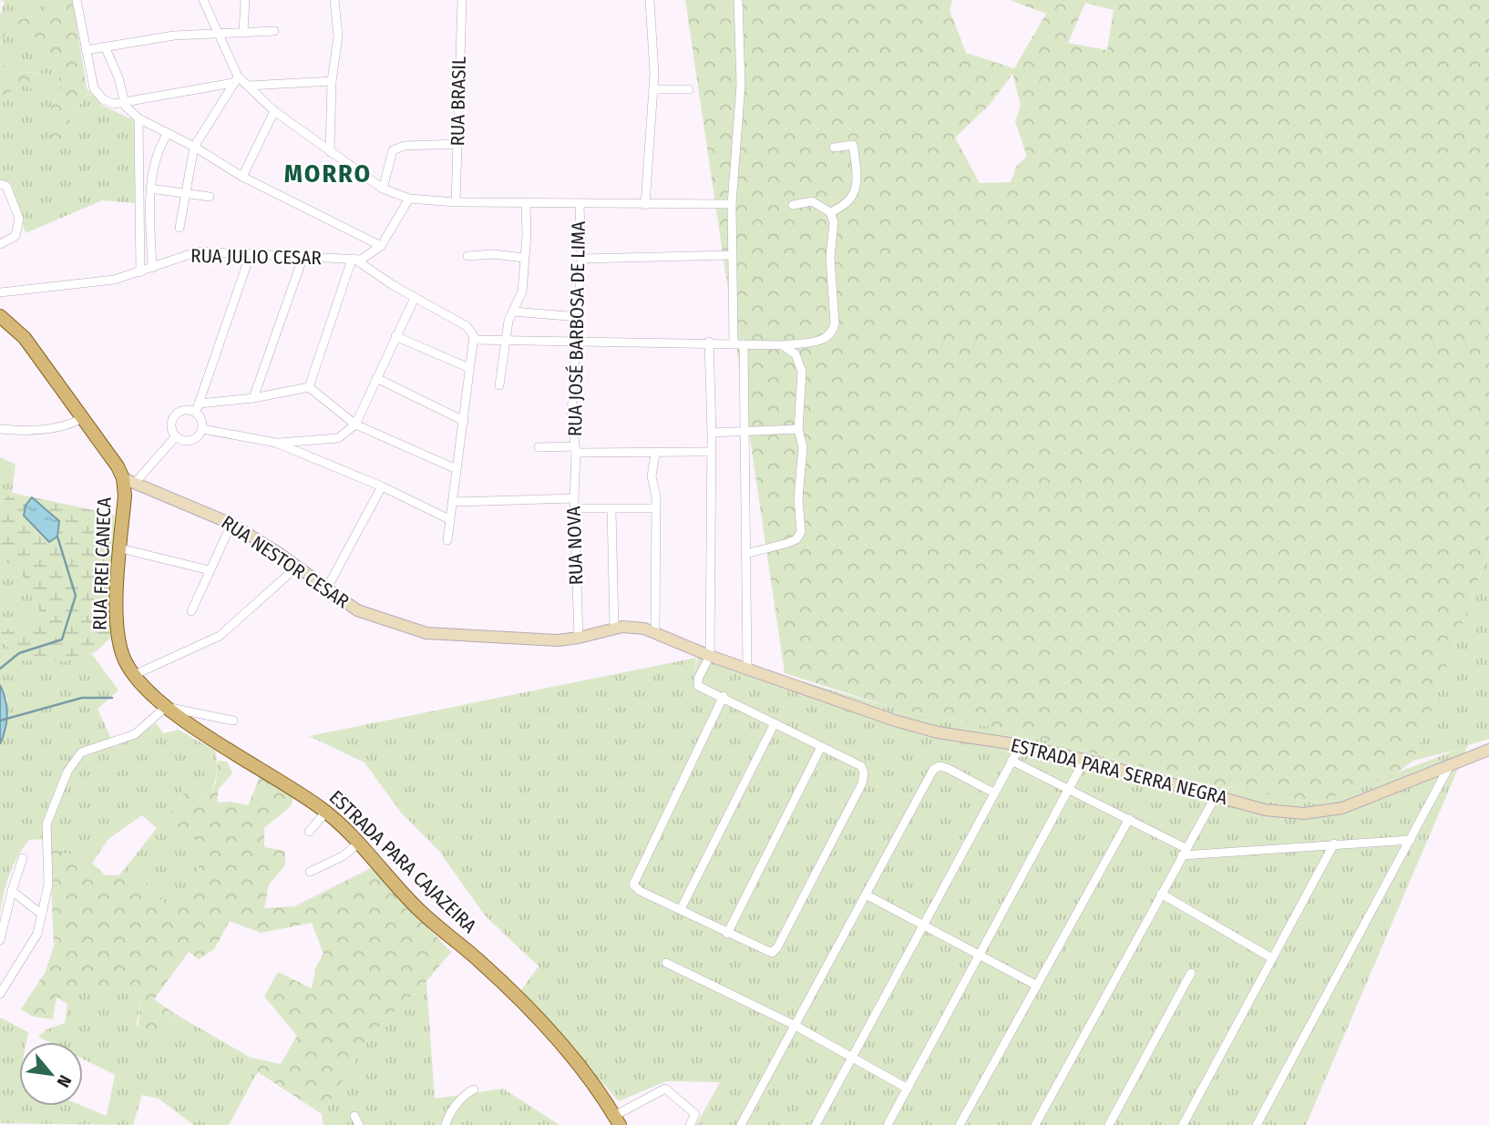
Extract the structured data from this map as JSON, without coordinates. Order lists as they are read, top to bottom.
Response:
{
  "streets": {
    "main road": ["RUA FREI CANECA", "ESTRADA PARA CAJAZEIRA"],
    "street": [
      "RUA BRASIL",
      "RUA JULIO CESAR",
      "RUA JOSÉ BARBOSA DE LIMA",
      "RUA NOVA",
      "RUA NESTOR CESAR",
      "ESTRADA PARA SERRA NEGRA"
    ]
  },
  "crossings": [
    ["RUA JOSÉ BARBOSA DE LIMA", "RUA NOVA"],
    ["RUA NOVA", "RUA NESTOR CESAR"],
    ["RUA NESTOR CESAR", "RUA FREI CANECA"],
    ["RUA NESTOR CESAR", "ESTRADA PARA SERRA NEGRA"],
    ["RUA FREI CANECA", "ESTRADA PARA CAJAZEIRA"]
  ],
  "districts": ["MORRO"],
  "north": "bottom right"
}
